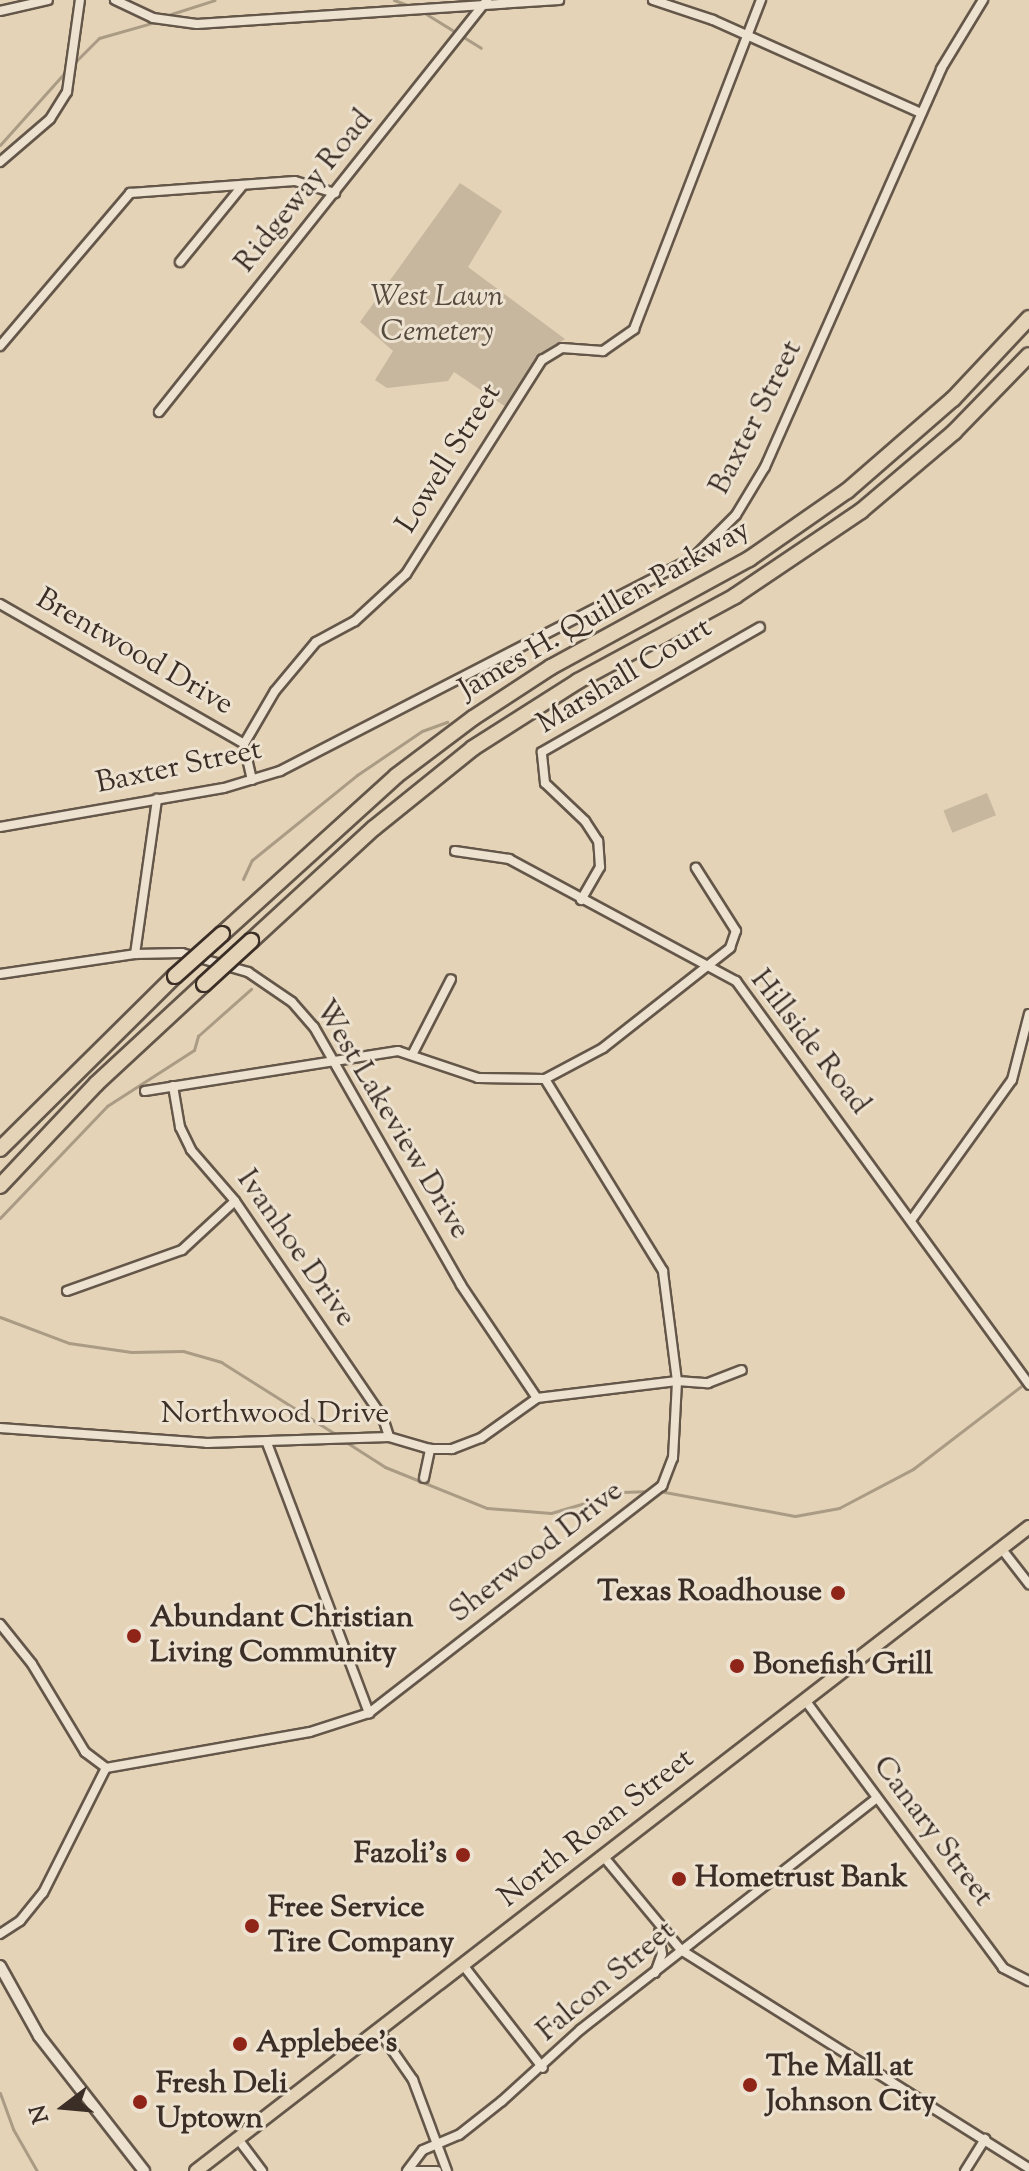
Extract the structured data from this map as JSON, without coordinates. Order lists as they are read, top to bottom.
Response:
{
  "streets": {
    "highway": ["James H. Quillen Parkway"],
    "main road": ["North Roan Street"],
    "street": [
      "Ridgeway Road",
      "Baxter Street",
      "Lowell Street",
      "Brentwood Drive",
      "Marshall Court",
      "Hillside Road",
      "West Lakeview Drive",
      "Ivanhoe Drive",
      "Northwood Drive",
      "Sherwood Drive",
      "Canary Street",
      "Falcon Street"
    ]
  },
  "crossings": [
    ["Lowell Street", "Brentwood Drive"],
    ["Marshall Court", "Hillside Road"],
    ["West Lakeview Drive", "Northwood Drive"],
    ["Ivanhoe Drive", "Northwood Drive"],
    ["Northwood Drive", "Sherwood Drive"],
    ["North Roan Street", "Canary Street"],
    ["Canary Street", "Falcon Street"]
  ],
  "parks": ["West Lawn Cemetery"],
  "places": [
    "Texas Roadhouse",
    "Abundant Christian Living Community",
    "Bonefish Grill",
    "Fazoli's",
    "Hometrust Bank",
    "Free Service Tire Company",
    "Applebee's",
    "The Mall at Johnson City",
    "Fresh Deli Uptown"
  ],
  "north": "left"
}
